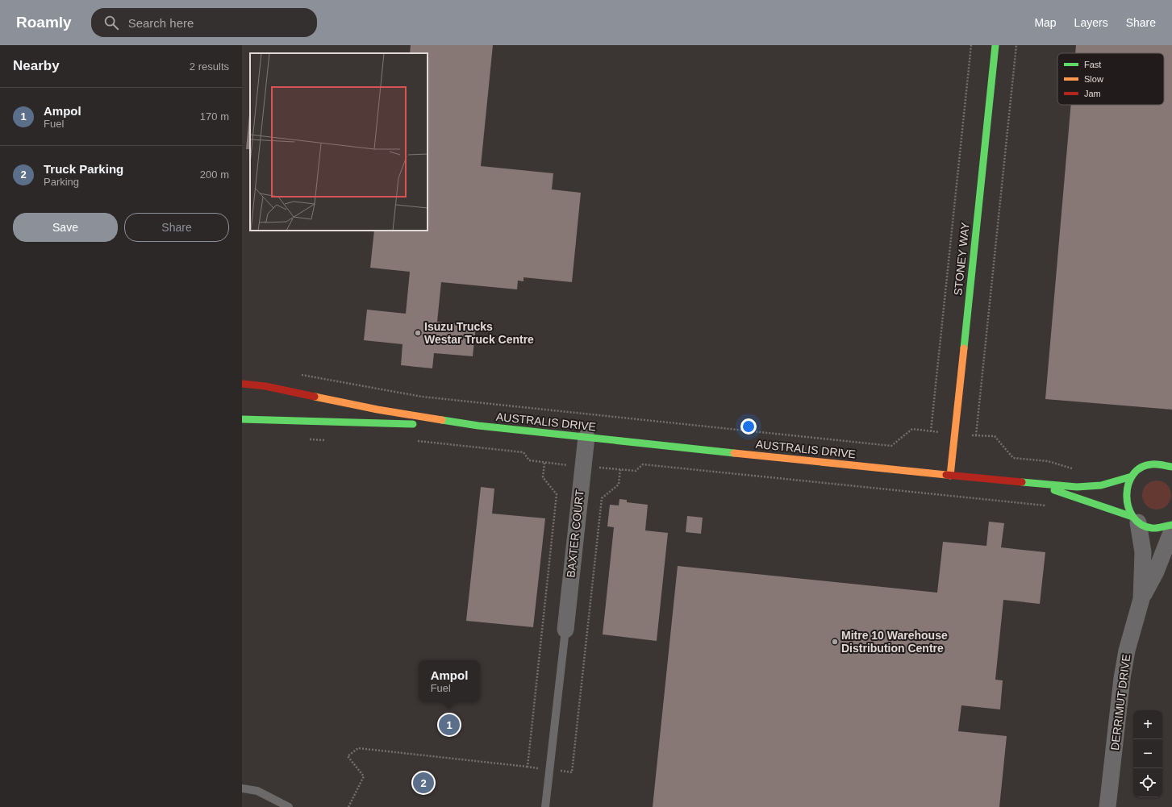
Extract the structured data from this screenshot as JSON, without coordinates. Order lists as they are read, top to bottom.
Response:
{
  "streets": {
    "street": [
      "STONEY WAY",
      "AUSTRALIS DRIVE",
      "BAXTER COURT",
      "DERRIMUT DRIVE"
    ]
  },
  "crossings": [
    ["STONEY WAY", "AUSTRALIS DRIVE"],
    ["AUSTRALIS DRIVE", "BAXTER COURT"],
    ["AUSTRALIS DRIVE", "DERRIMUT DRIVE"]
  ],
  "places": ["Isuzu Trucks Westar Truck Centre", "Mitre 10 Warehouse Distribution Centre"],
  "legend": ["Fast", "Slow", "Jam"],
  "page": {
    "header": "Roamly",
    "search": "Search here",
    "nav": ["Map", "Layers", "Share"],
    "heading": ["Nearby", "2 results"],
    "list": [
      {
        "mark": "1",
        "name": "Ampol",
        "note": "Fuel",
        "value": "170 m"
      },
      {
        "mark": "2",
        "name": "Truck Parking",
        "note": "Parking",
        "value": "200 m"
      }
    ],
    "buttons": ["Save", "Share"],
    "popup": ["Ampol", "Fuel"],
    "map_buttons": ["+", "−"],
    "pins": ["1", "2"]
  }
}
